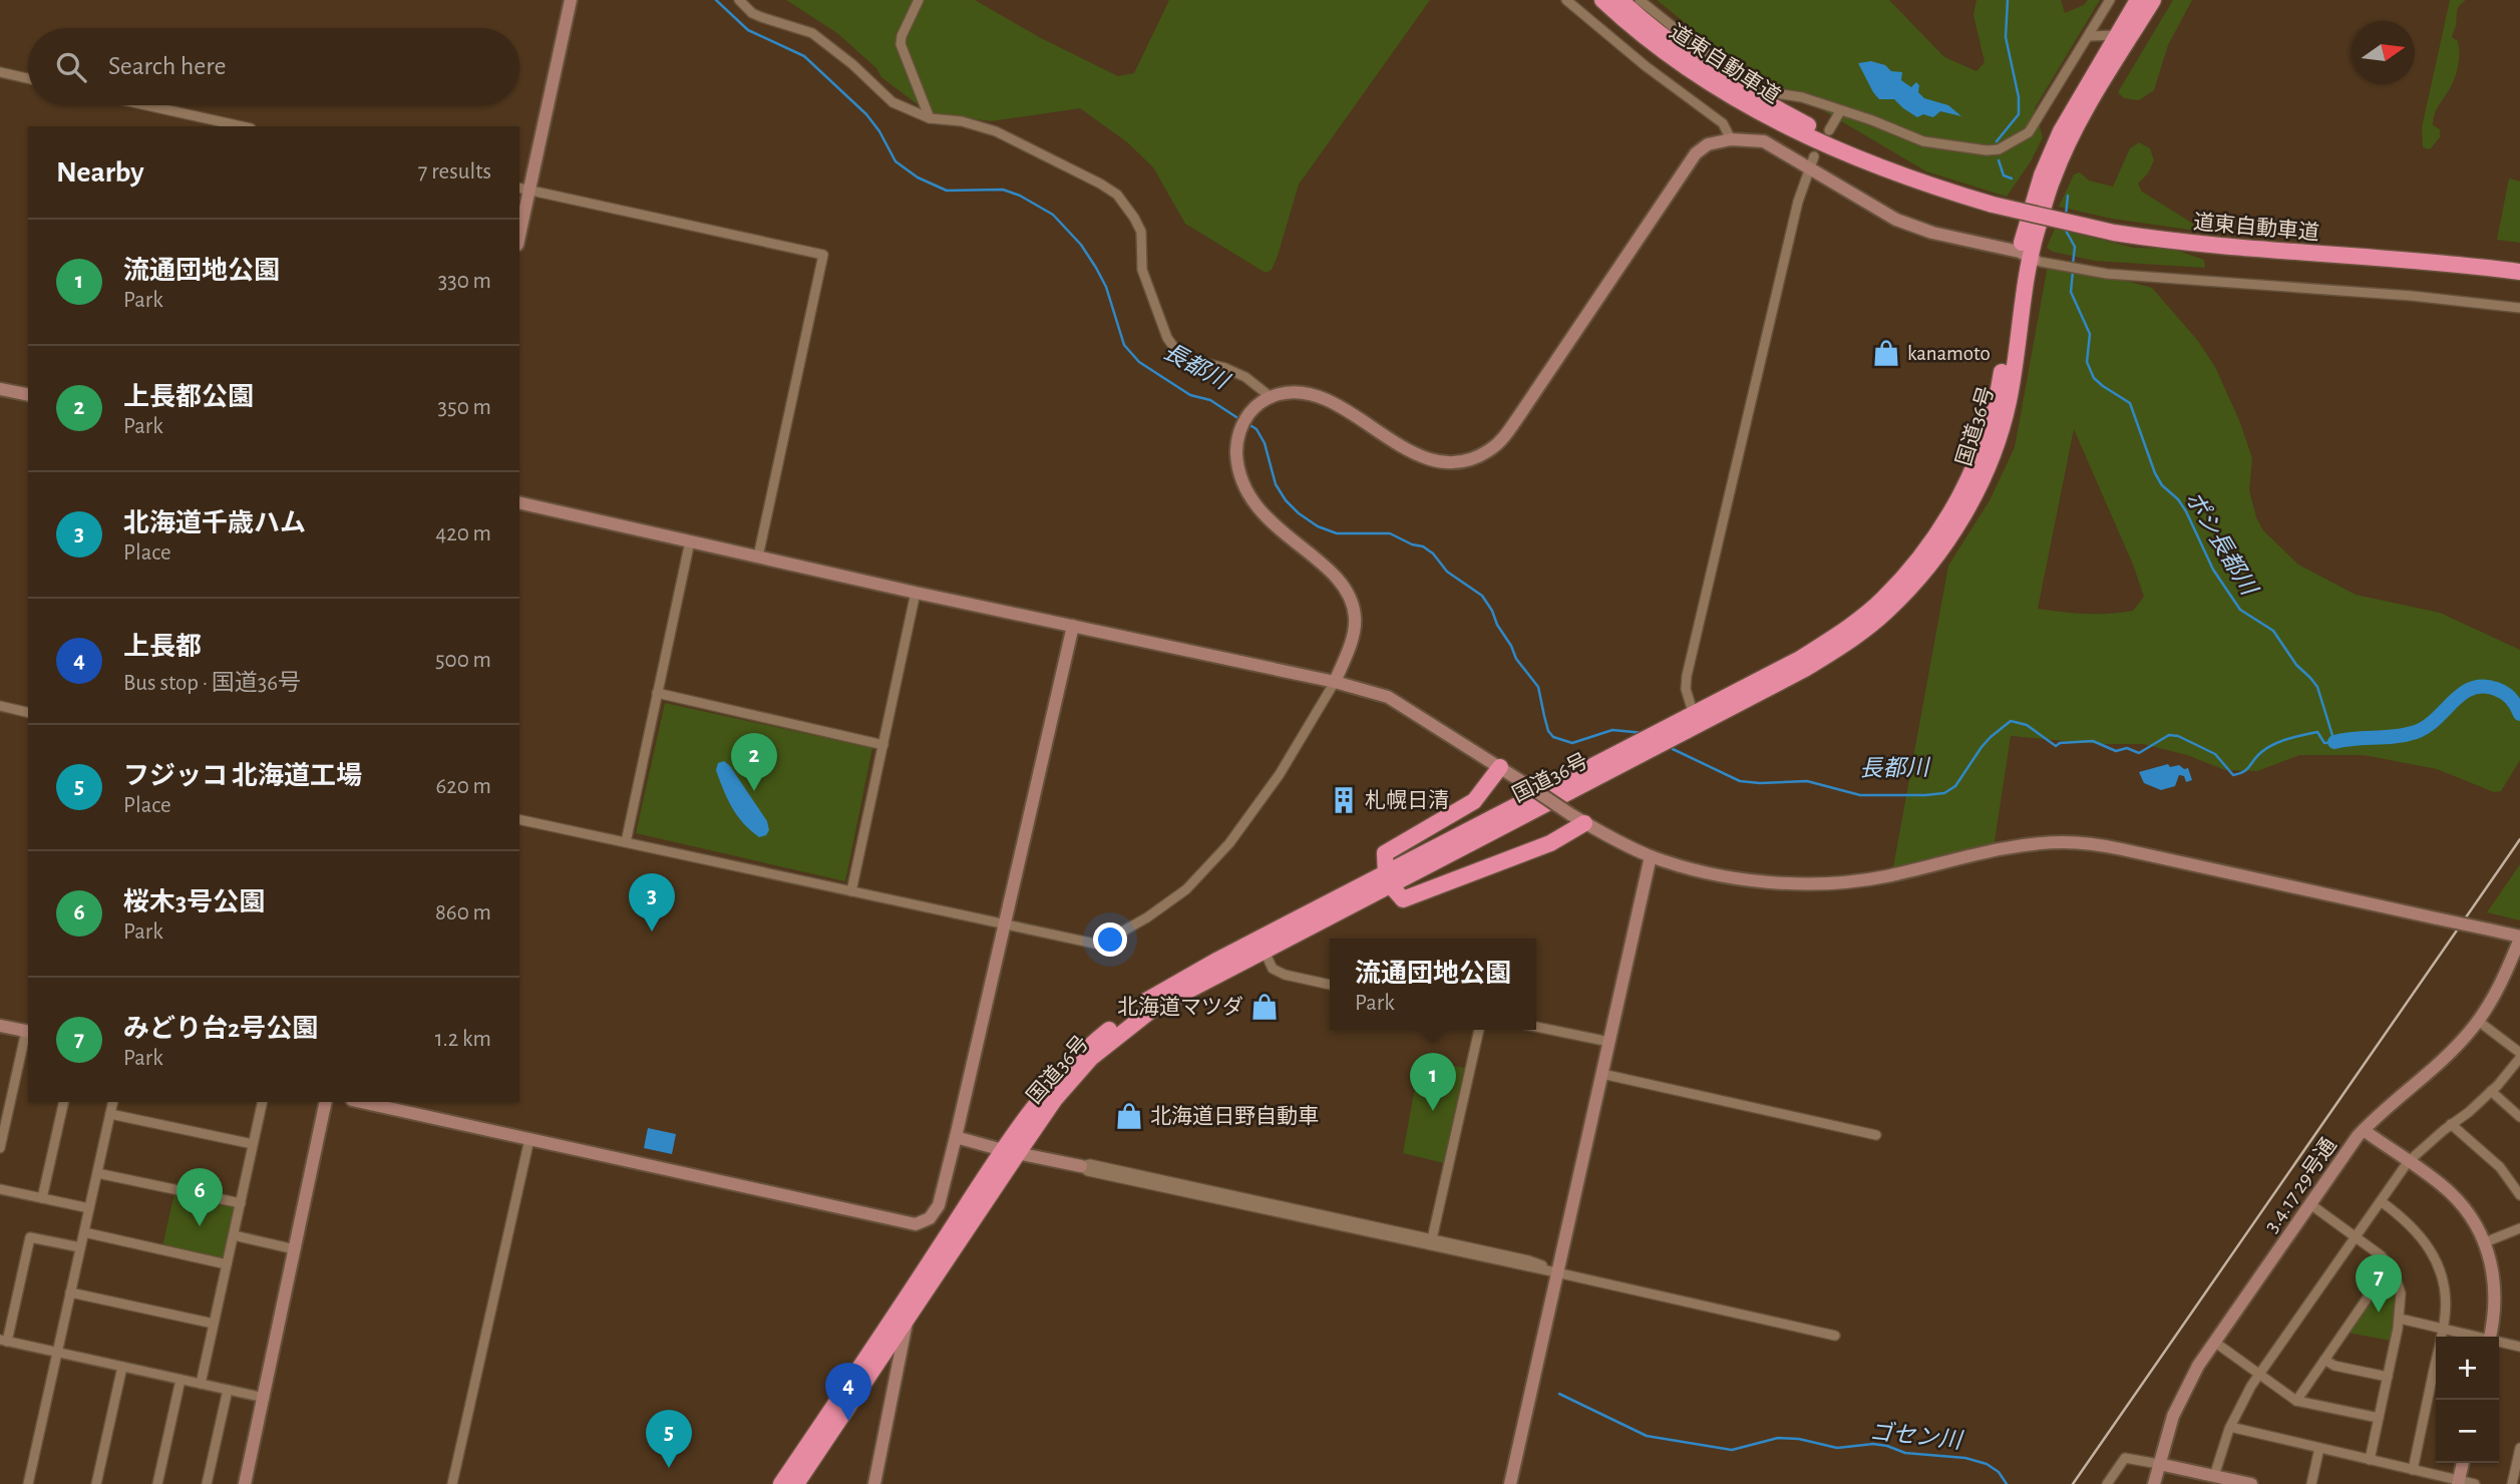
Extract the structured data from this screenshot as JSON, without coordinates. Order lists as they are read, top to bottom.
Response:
{
  "streets": {
    "highway": ["道東自動車道", "国道36号"],
    "street": ["3.4.17 29号通"]
  },
  "water": ["長都川", "ポシ長都川", "ゴセン川"],
  "places": {
    "shop": ["kanamoto", "北海道マツダ", "北海道日野自動車"],
    "building": ["札幌日清"]
  },
  "north": "right",
  "page": {
    "search": "Search here",
    "heading": ["Nearby", "7 results"],
    "list": [
      {
        "mark": "1",
        "name": "流通団地公園",
        "note": "Park",
        "value": "330 m"
      },
      {
        "mark": "2",
        "name": "上長都公園",
        "note": "Park",
        "value": "350 m"
      },
      {
        "mark": "3",
        "name": "北海道千歳ハム",
        "note": "Place",
        "value": "420 m"
      },
      {
        "mark": "4",
        "name": "上長都",
        "note": "Bus stop · 国道36号",
        "value": "500 m"
      },
      {
        "mark": "5",
        "name": "フジッコ 北海道工場",
        "note": "Place",
        "value": "620 m"
      },
      {
        "mark": "6",
        "name": "桜木3号公園",
        "note": "Park",
        "value": "860 m"
      },
      {
        "mark": "7",
        "name": "みどり台2号公園",
        "note": "Park",
        "value": "1.2 km"
      }
    ],
    "pins": [
      "2",
      "3",
      "1",
      "6",
      "7",
      "4",
      "5"
    ],
    "popup": ["流通団地公園", "Park"],
    "map_buttons": ["+", "−"]
  }
}
